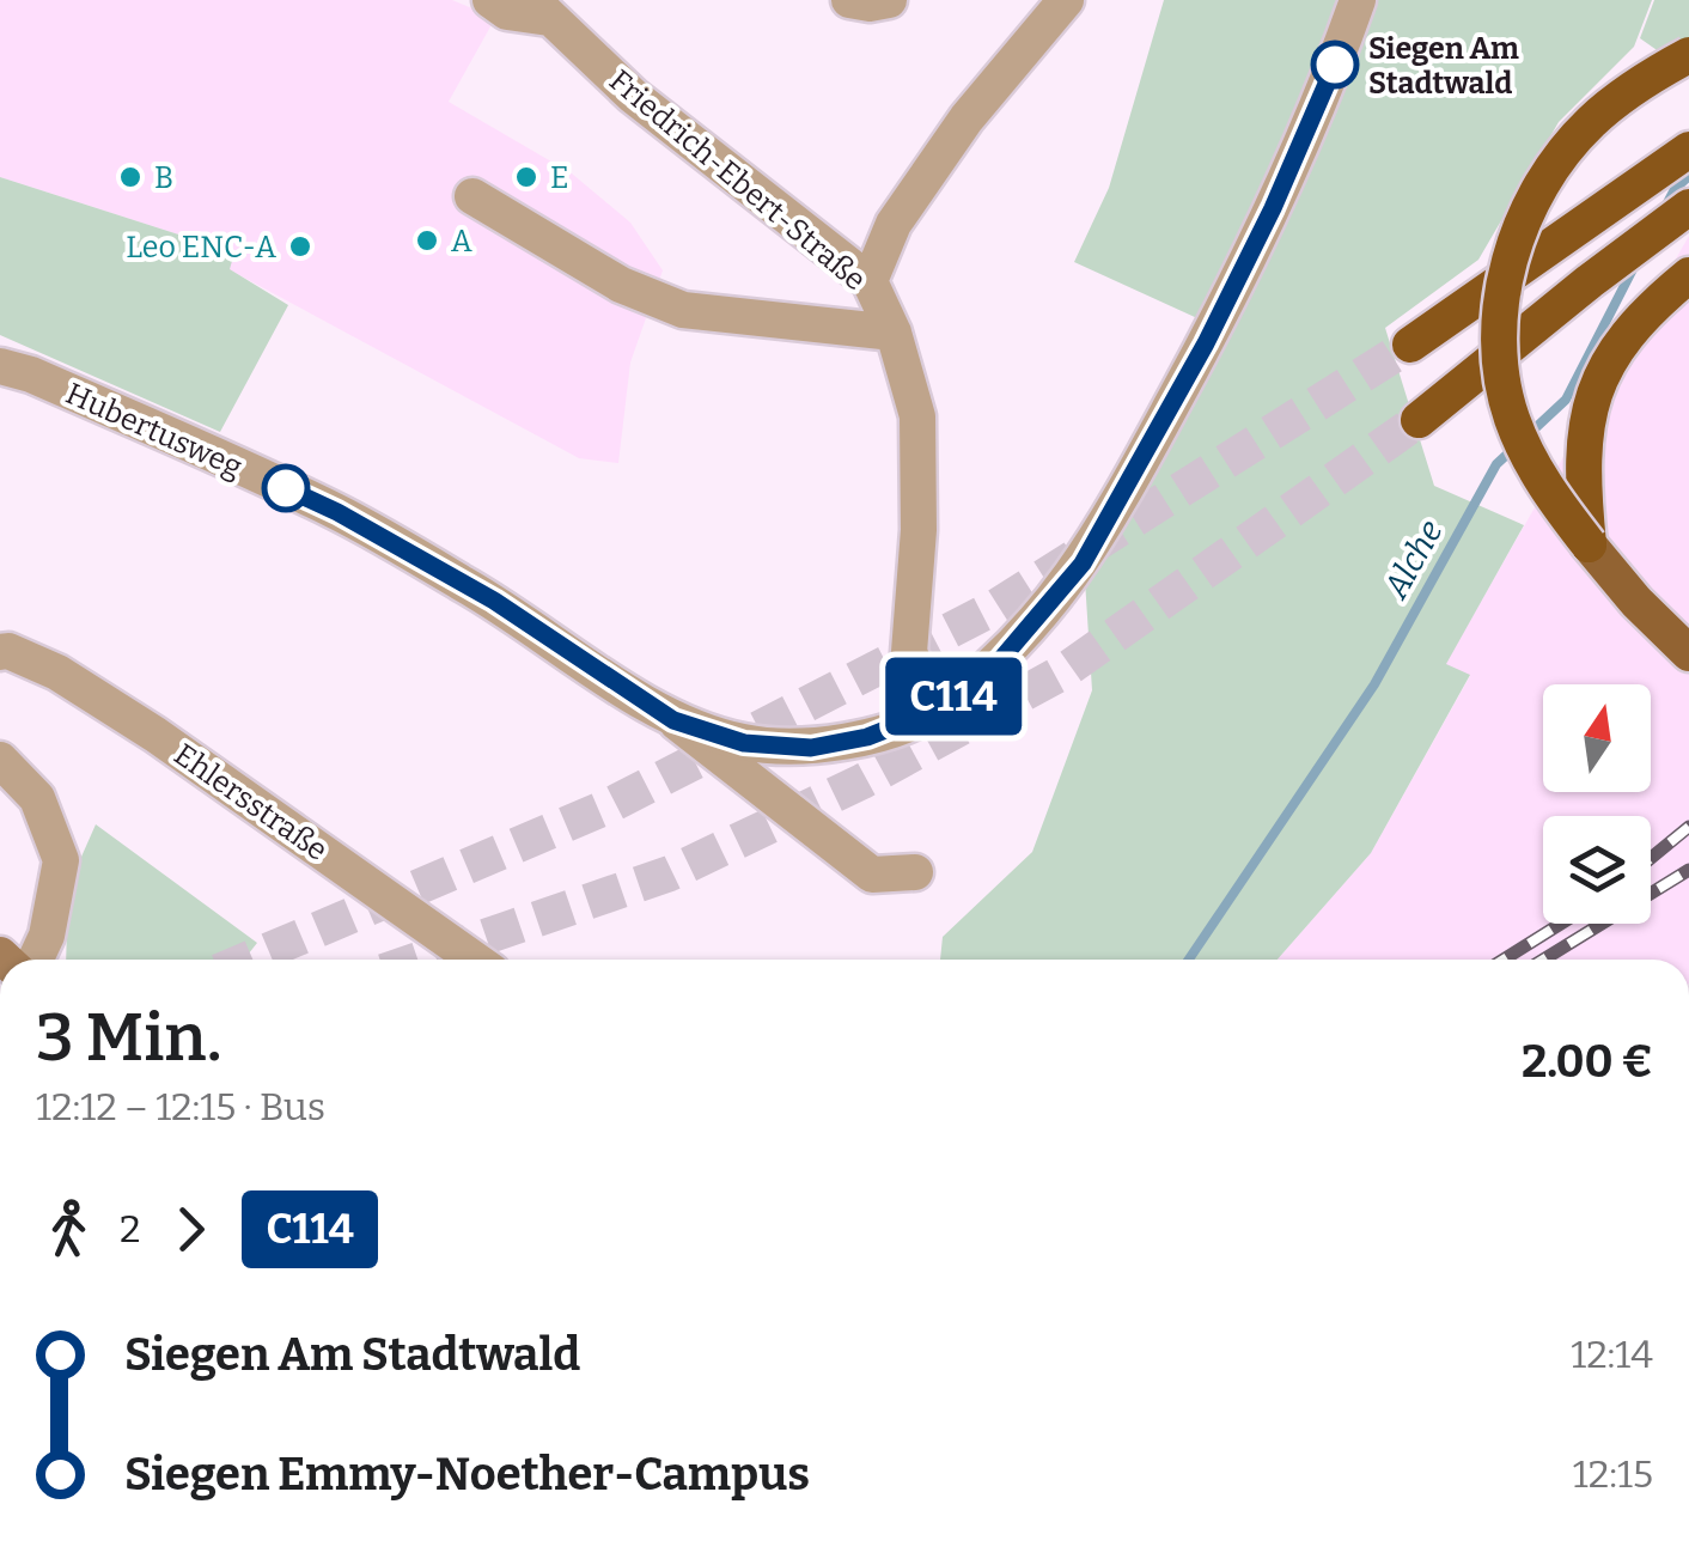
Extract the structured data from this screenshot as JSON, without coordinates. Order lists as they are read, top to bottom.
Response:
{
  "streets": {
    "street": ["Friedrich-Ebert-Straße", "Hubertusweg", "Ehlersstraße"]
  },
  "crossings": [
    ["Friedrich-Ebert-Straße", "Hubertusweg"]
  ],
  "water": ["Alche"],
  "places": [
    "Siegen Am Stadtwald",
    "B",
    "E",
    "A",
    "Leo ENC-A"
  ],
  "lines": ["bus line C114"],
  "north": "top",
  "page": {
    "on_map": "C114",
    "heading": ["3 Min.", "12:12 – 12:15 · Bus", "2.00 €"],
    "legs": ["2", "C114"],
    "list": [
      {
        "name": "Siegen Am Stadtwald",
        "value": "12:14"
      },
      {
        "name": "Siegen Emmy-Noether-Campus",
        "value": "12:15"
      }
    ]
  }
}
